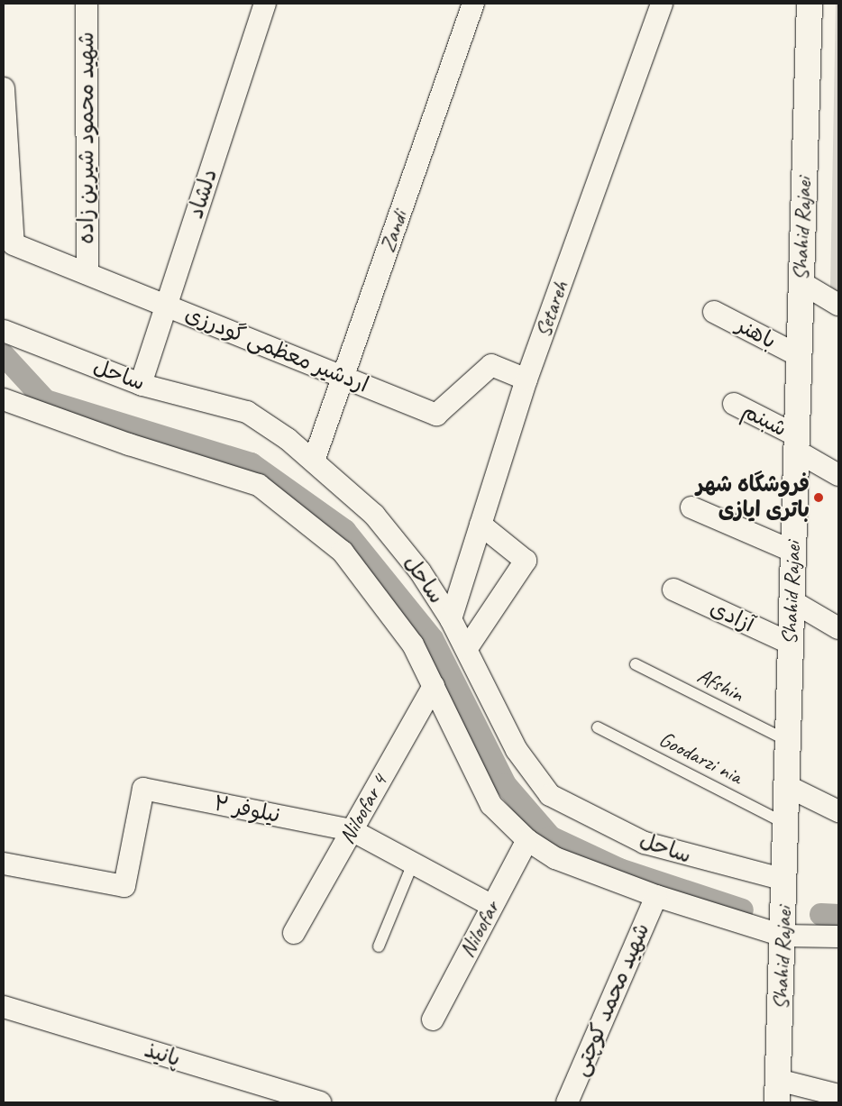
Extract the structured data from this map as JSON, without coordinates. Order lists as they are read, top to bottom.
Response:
{
  "streets": {
    "street": [
      "شهید محمود شیرین زاده",
      "دلشاد",
      "Shahid Rajaei",
      "Zandi",
      "Setareh",
      "باهنر",
      "اردشیر معظمی گودرزی",
      "ساحل",
      "شبنم",
      "آزادی",
      "نیلوفر ۲",
      "Niloofar 4",
      "Niloofar",
      "شهید محمد کوچتی",
      "پانیذ"
    ],
    "lane": ["Afshin", "Goodarzi nia"]
  },
  "crossings": [
    ["شهید محمود شیرین زاده", "اردشیر معظمی گودرزی"],
    ["دلشاد", "اردشیر معظمی گودرزی"],
    ["دلشاد", "ساحل"],
    ["Shahid Rajaei", "باهنر"],
    ["Shahid Rajaei", "ساحل"],
    ["Shahid Rajaei", "شبنم"],
    ["Shahid Rajaei", "آزادی"],
    ["Shahid Rajaei", "Afshin"],
    ["Shahid Rajaei", "Goodarzi nia"],
    ["Zandi", "اردشیر معظمی گودرزی"],
    ["Zandi", "ساحل"],
    ["Setareh", "اردشیر معظمی گودرزی"],
    ["Setareh", "ساحل"],
    ["نیلوفر ۲", "Niloofar 4"],
    ["نیلوفر ۲", "Niloofar"]
  ],
  "places": ["فروشگاه شهر باتری ایازی"]
}
